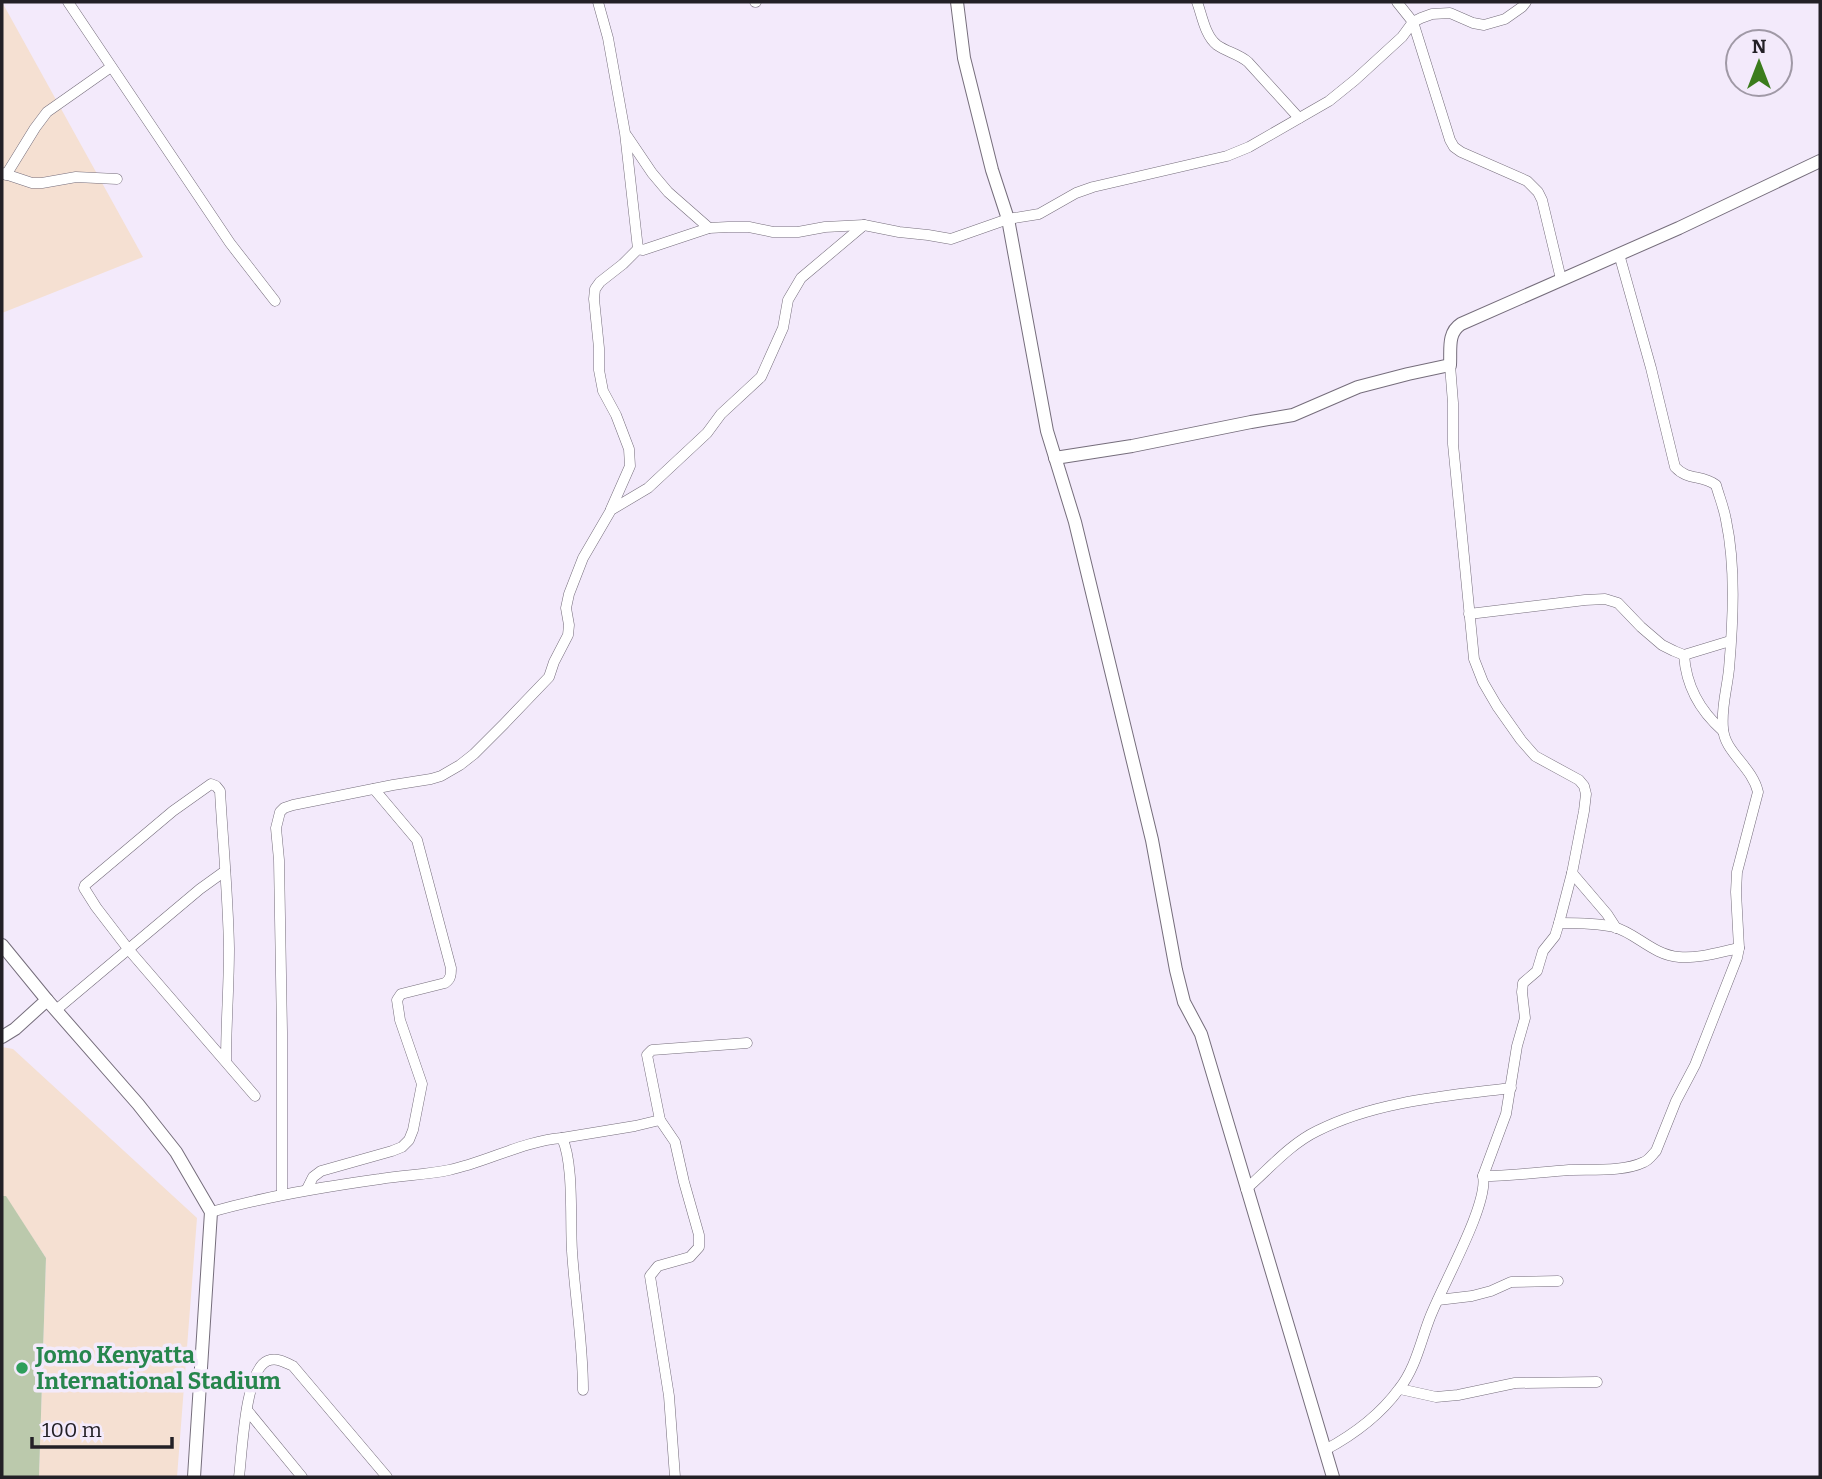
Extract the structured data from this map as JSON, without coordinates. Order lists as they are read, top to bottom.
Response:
{
  "places": ["Jomo Kenyatta International Stadium"],
  "scale_bar": "100 m",
  "north": "top"
}
